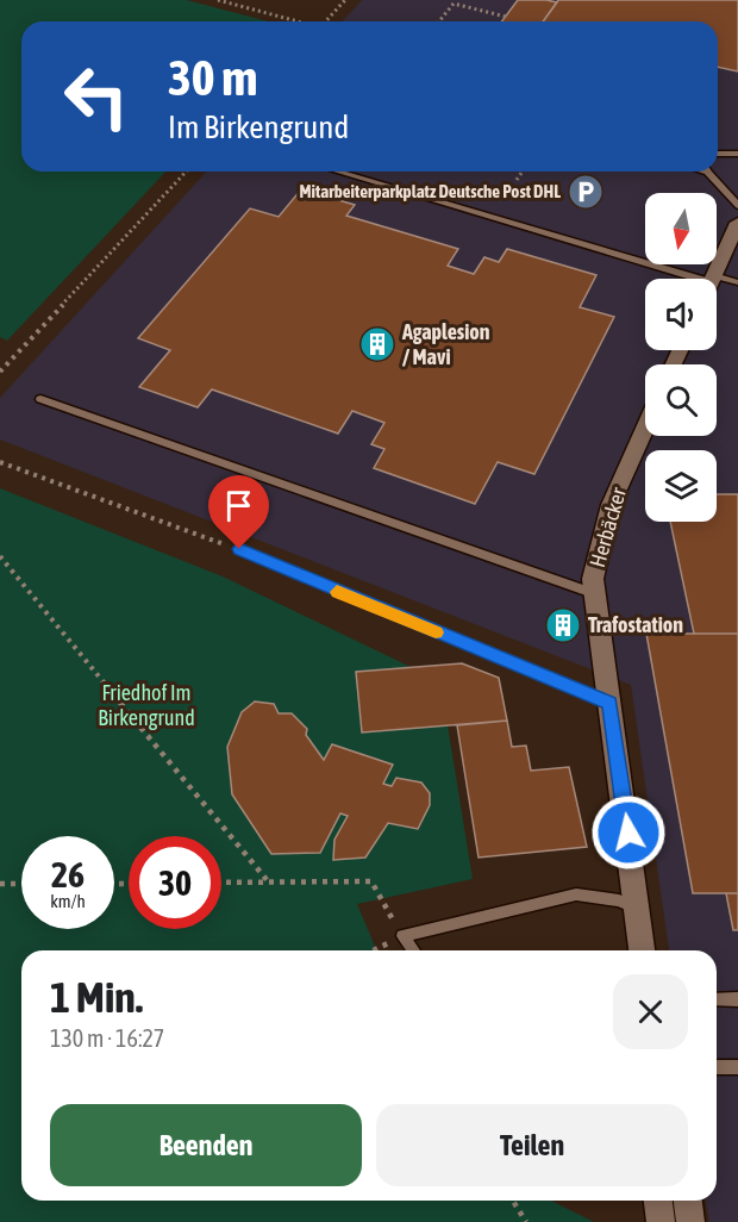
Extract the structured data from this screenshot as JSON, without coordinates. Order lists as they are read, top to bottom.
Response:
{
  "streets": {
    "street": ["Herbäcker"]
  },
  "parks": ["Friedhof Im Birkengrund"],
  "places": {
    "parking": ["Mitarbeiterparkplatz Deutsche Post DHL"],
    "building": ["Agaplesion / Mavi", "Trafostation"]
  },
  "north": "bottom",
  "page": {
    "turn": ["30 m", "Im Birkengrund"],
    "speed": "26 km/h",
    "limit": "30",
    "heading": ["1 Min.", "130 m · 16:27"],
    "buttons": ["Beenden", "Teilen"]
  }
}
